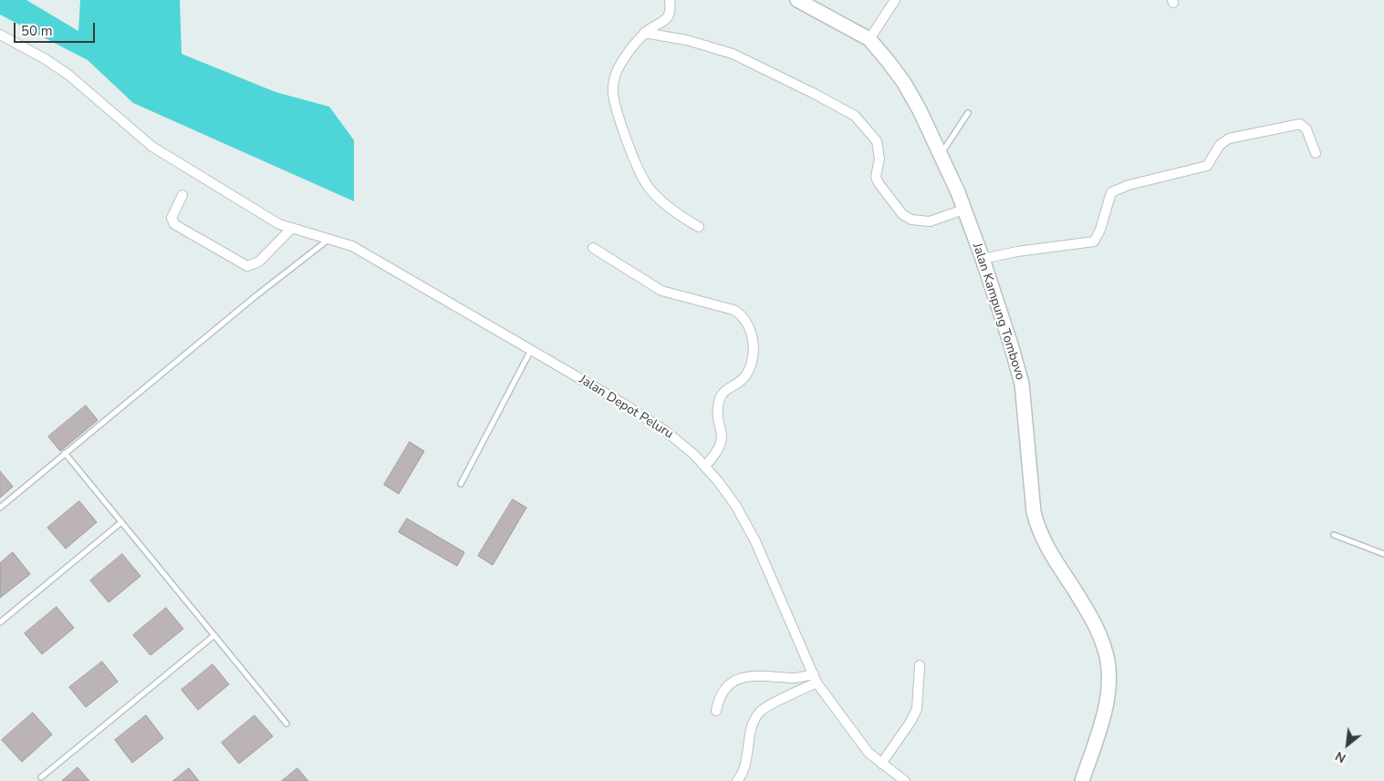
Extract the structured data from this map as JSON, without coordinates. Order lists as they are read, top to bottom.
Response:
{
  "streets": {
    "street": ["Jalan Kampung Tombovo", "Jalan Depot Peluru"]
  },
  "scale_bar": "50 m",
  "north": "bottom left"
}
